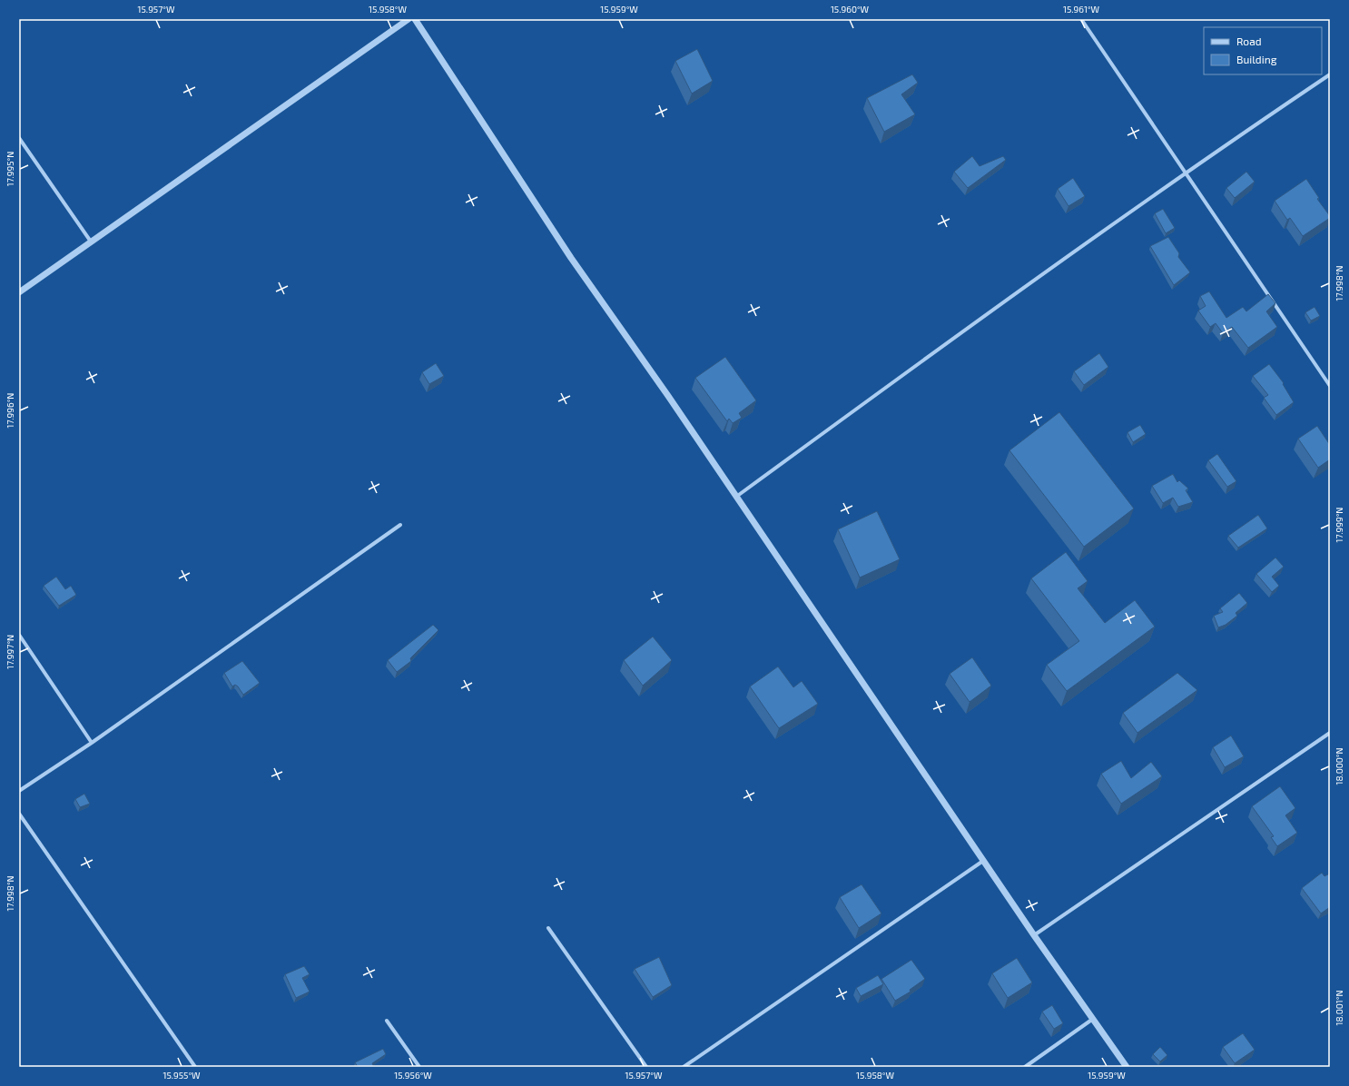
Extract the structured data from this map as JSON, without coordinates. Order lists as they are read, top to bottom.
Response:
{
  "legend": ["Road", "Building"],
  "coordinates": [
    "15.957°W",
    "15.958°W",
    "15.959°W",
    "15.960°W",
    "15.961°W",
    "17.995°N",
    "17.998°N",
    "17.996°N",
    "17.999°N",
    "17.997°N",
    "18.000°N",
    "18.001°N",
    "15.955°W",
    "15.956°W"
  ]
}
